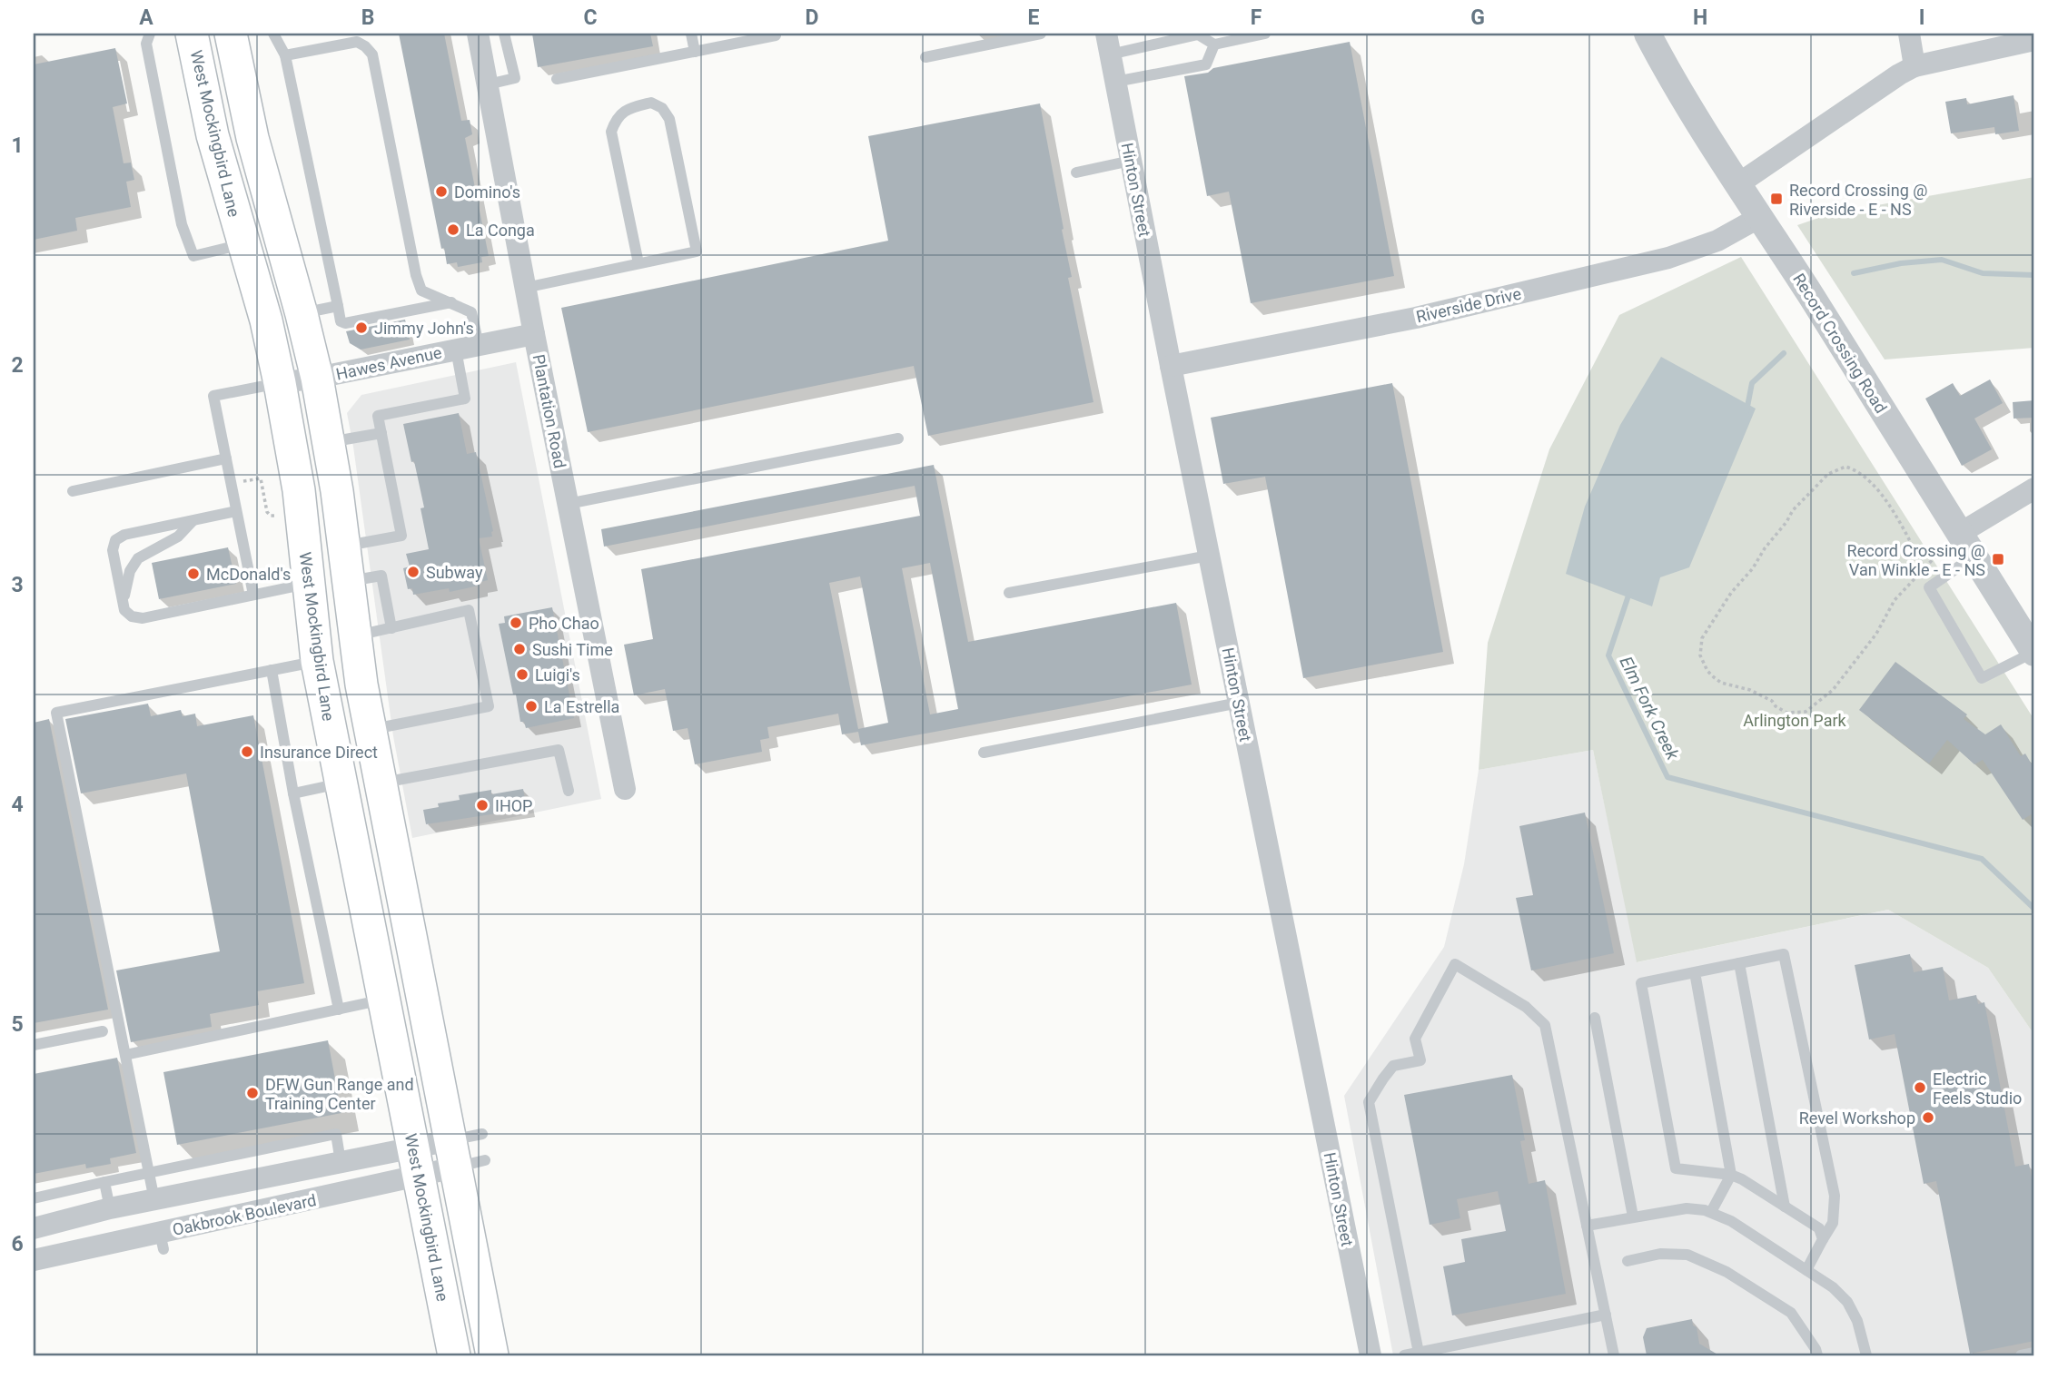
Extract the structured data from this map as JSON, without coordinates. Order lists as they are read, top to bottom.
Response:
{
  "streets": {
    "main road": ["West Mockingbird Lane"],
    "street": [
      "Hinton Street",
      "Riverside Drive",
      "Record Crossing Road",
      "Hawes Avenue",
      "Plantation Road",
      "Oakbrook Boulevard"
    ]
  },
  "crossings": [
    ["West Mockingbird Lane", "Hawes Avenue"],
    ["West Mockingbird Lane", "Oakbrook Boulevard"],
    ["Hinton Street", "Riverside Drive"],
    ["Riverside Drive", "Record Crossing Road"],
    ["Hawes Avenue", "Plantation Road"]
  ],
  "water": ["Elm Fork Creek"],
  "parks": ["Arlington Park"],
  "places": {
    "other": [
      "Domino's",
      "La Conga",
      "Jimmy John's",
      "Subway",
      "McDonald's",
      "Pho Chao",
      "Sushi Time",
      "Luigi's",
      "La Estrella",
      "Insurance Direct",
      "IHOP",
      "Electric Feels Studio",
      "DFW Gun Range and Training Center",
      "Revel Workshop"
    ],
    "transit": ["Record Crossing @ Riverside - E - NS", "Record Crossing @ Van Winkle - E - NS"]
  },
  "grid": {
    "columns": [
      "A",
      "B",
      "C",
      "D",
      "E",
      "F",
      "G",
      "H",
      "I"
    ],
    "rows": [
      "1",
      "2",
      "3",
      "4",
      "5",
      "6"
    ]
  }
}
